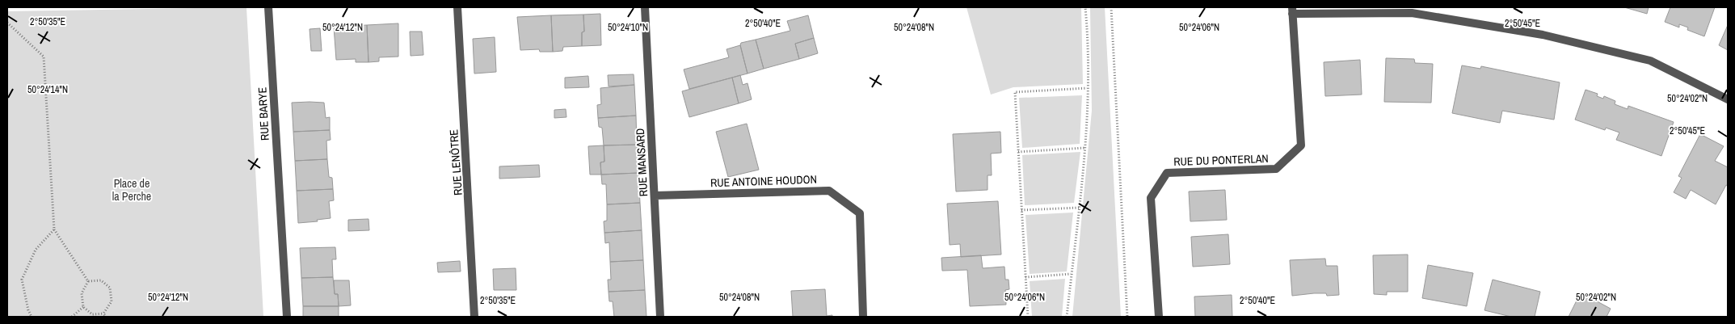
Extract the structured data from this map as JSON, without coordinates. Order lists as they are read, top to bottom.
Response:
{
  "streets": {
    "street": [
      "RUE BARYE",
      "RUE DU PONTERLAN",
      "RUE LENÔTRE",
      "RUE MANSARD",
      "RUE ANTOINE HOUDON"
    ]
  },
  "crossings": [
    ["RUE MANSARD", "RUE ANTOINE HOUDON"]
  ],
  "parks": ["Place de la Perche"],
  "coordinates": [
    "2°50'35\"E",
    "2°50'40\"E",
    "2°50'45\"E",
    "50°24'10\"N",
    "50°24'12\"N",
    "50°24'08\"N",
    "50°24'06\"N",
    "50°24'14\"N",
    "50°24'02\"N"
  ]
}
